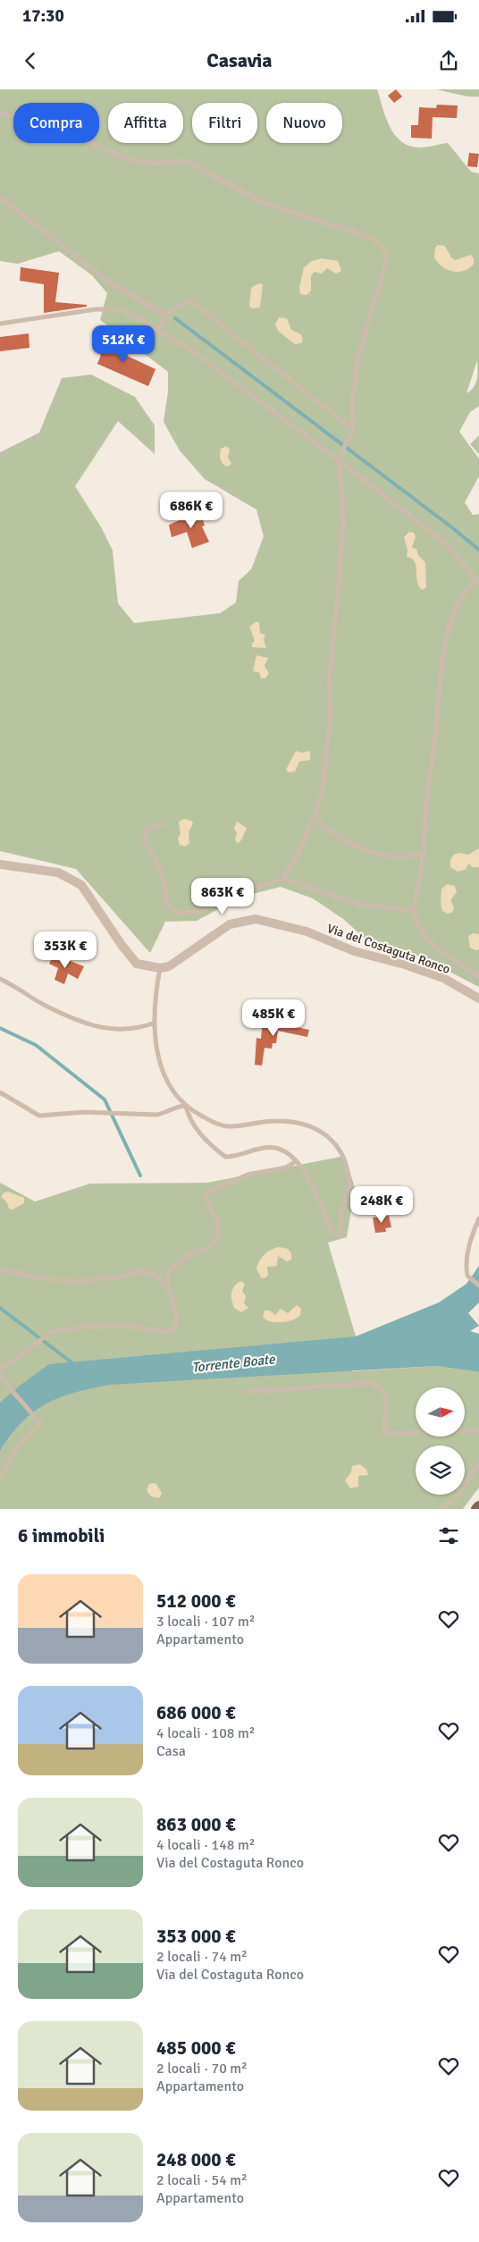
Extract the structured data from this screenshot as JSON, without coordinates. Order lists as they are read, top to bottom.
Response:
{
  "streets": {
    "street": ["Via del Costaguta Ronco"]
  },
  "water": ["Torrente Boate"],
  "north": "right",
  "page": {
    "status": "17:30",
    "header": "Casavia",
    "chip": [
      "Compra",
      "Affitta",
      "Filtri",
      "Nuovo"
    ],
    "price": [
      "512K €",
      "686K €",
      "863K €",
      "353K €",
      "485K €",
      "248K €"
    ],
    "heading": "6 immobili",
    "list": [
      {
        "name": "512 000 €",
        "note": "3 locali · 107 m² · Appartamento"
      },
      {
        "name": "686 000 €",
        "note": "4 locali · 108 m² · Casa"
      },
      {
        "name": "863 000 €",
        "note": "4 locali · 148 m² · Via del Costaguta Ronco"
      },
      {
        "name": "353 000 €",
        "note": "2 locali · 74 m² · Via del Costaguta Ronco"
      },
      {
        "name": "485 000 €",
        "note": "2 locali · 70 m² · Appartamento"
      },
      {
        "name": "248 000 €",
        "note": "2 locali · 54 m² · Appartamento"
      }
    ]
  }
}
